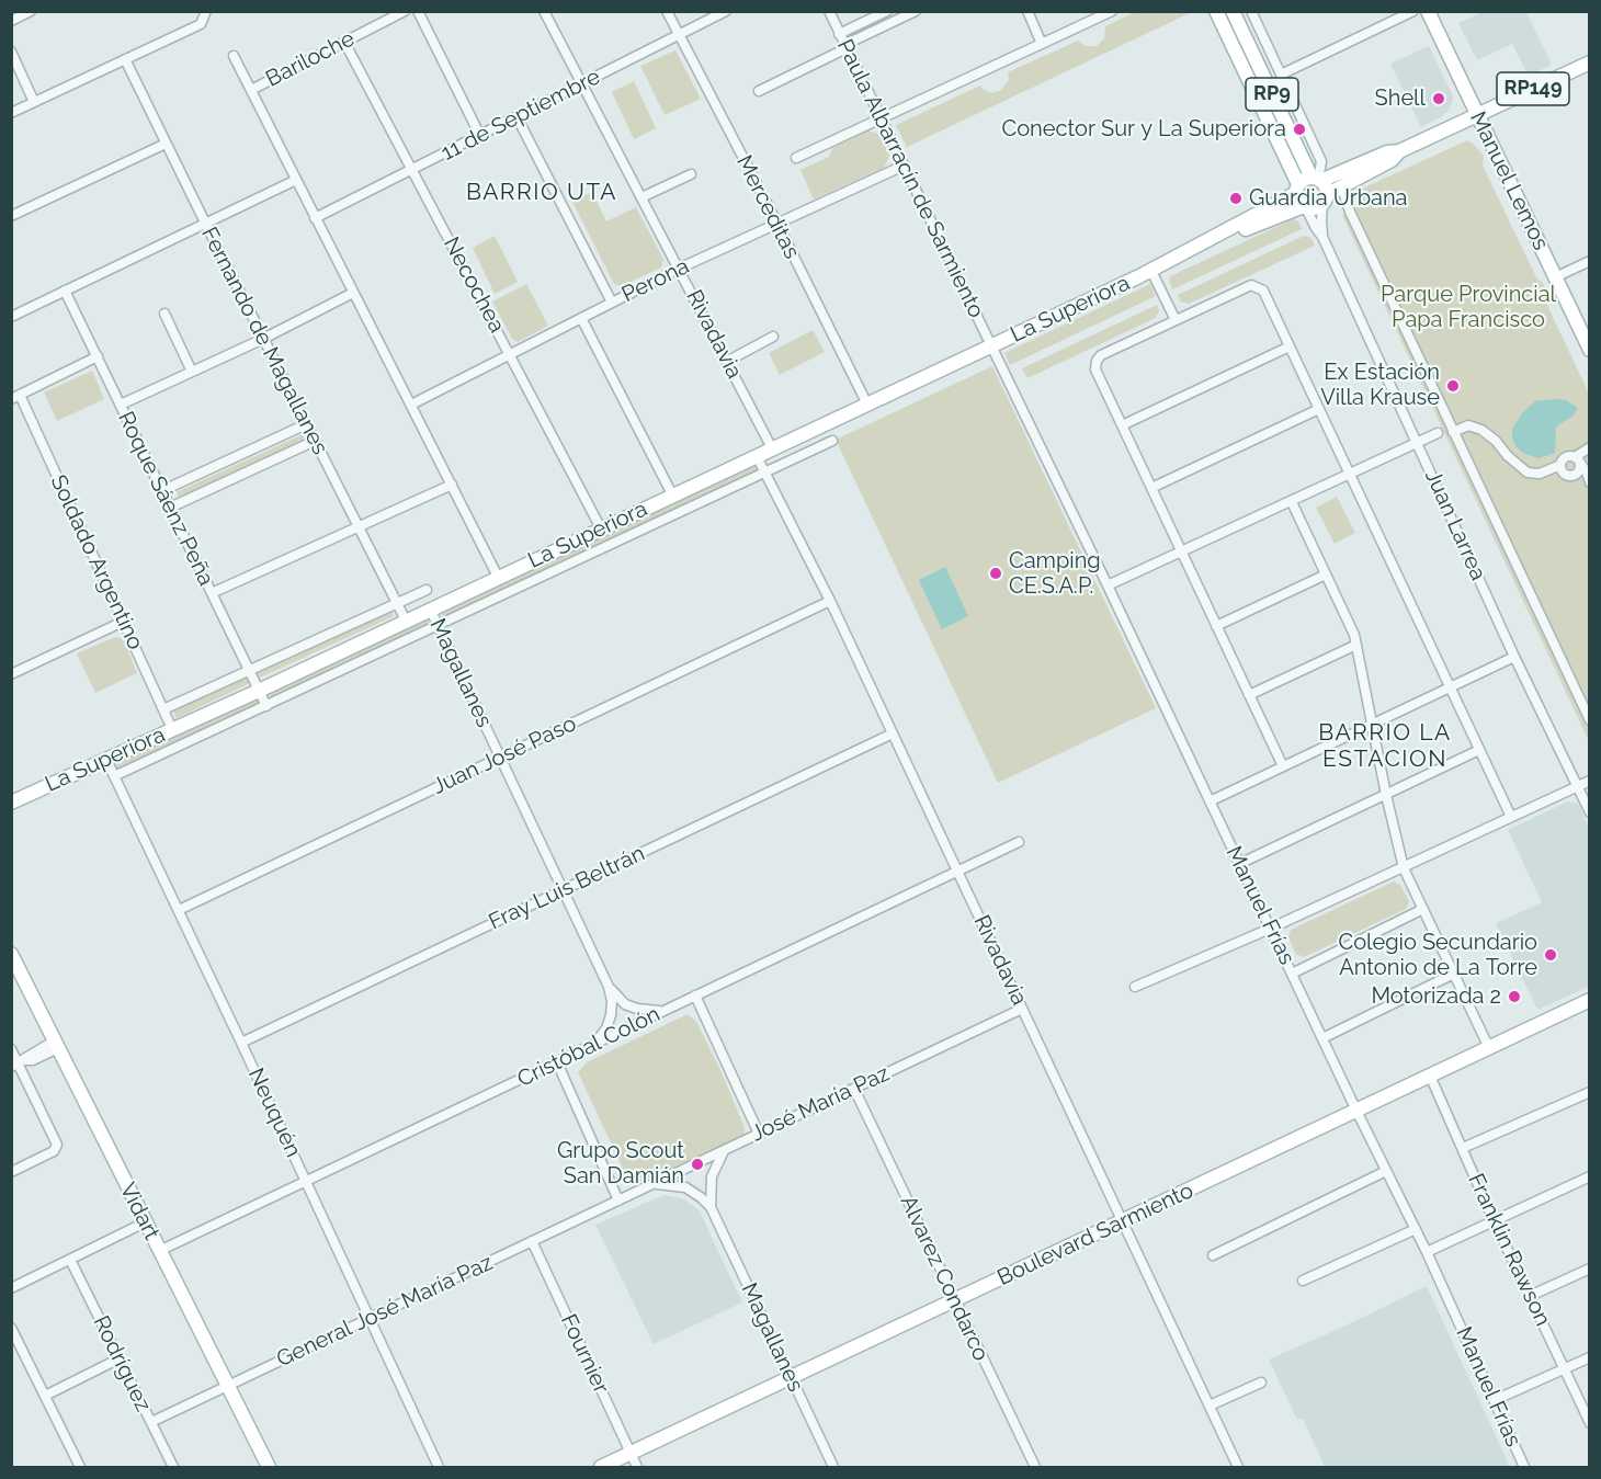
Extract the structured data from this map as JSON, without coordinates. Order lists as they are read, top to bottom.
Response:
{
  "streets": {
    "main road": [
      "RP149",
      "RP9",
      "Manuel Lemos",
      "La Superiora",
      "Vidart",
      "Boulevard Sarmiento"
    ],
    "street": [
      "Bariloche",
      "11 de Septiembre",
      "Paula Albarracín de Sarmiento",
      "Merceditas",
      "Perona",
      "Necochea",
      "Rivadavia",
      "Fernando de Magallanes",
      "Roque Sáenz Peña",
      "Juan Larrea",
      "Soldado Argentino",
      "Magallanes",
      "Juan José Paso",
      "Fray Luis Beltrán",
      "Manuel Frías",
      "Cristóbal Colón",
      "José María Paz",
      "Neuquén",
      "Franklin Rawson",
      "Alvarez Condarco",
      "General José María Paz",
      "Fournier",
      "Rodríguez"
    ]
  },
  "crossings": [
    ["Bariloche", "Necochea"],
    ["RP149", "RP9"],
    ["RP149", "Manuel Lemos"],
    ["RP149", "La Superiora"],
    ["RP149", "Juan Larrea"],
    ["RP9", "La Superiora"],
    ["RP9", "Juan Larrea"],
    ["11 de Septiembre", "Merceditas"],
    ["11 de Septiembre", "Necochea"],
    ["11 de Septiembre", "Rivadavia"],
    ["Paula Albarracín de Sarmiento", "Perona"],
    ["Paula Albarracín de Sarmiento", "La Superiora"],
    ["Paula Albarracín de Sarmiento", "Manuel Frías"],
    ["Merceditas", "Perona"],
    ["Merceditas", "La Superiora"],
    ["Perona", "Necochea"],
    ["Perona", "Rivadavia"],
    ["Necochea", "La Superiora"],
    ["La Superiora", "Rivadavia"],
    ["La Superiora", "Fernando de Magallanes"],
    ["La Superiora", "Roque Sáenz Peña"],
    ["La Superiora", "Juan Larrea"],
    ["La Superiora", "Soldado Argentino"],
    ["La Superiora", "Magallanes"],
    ["La Superiora", "Manuel Frías"],
    ["La Superiora", "Neuquén"],
    ["Rivadavia", "Juan José Paso"],
    ["Rivadavia", "Fray Luis Beltrán"],
    ["Rivadavia", "Cristóbal Colón"],
    ["Rivadavia", "José María Paz"],
    ["Rivadavia", "Boulevard Sarmiento"],
    ["Magallanes", "Juan José Paso"],
    ["Magallanes", "Fray Luis Beltrán"],
    ["Magallanes", "Cristóbal Colón"],
    ["Magallanes", "Boulevard Sarmiento"],
    ["Juan José Paso", "Neuquén"],
    ["Fray Luis Beltrán", "Neuquén"],
    ["Manuel Frías", "Boulevard Sarmiento"],
    ["Cristóbal Colón", "Neuquén"],
    ["Cristóbal Colón", "Vidart"],
    ["José María Paz", "Alvarez Condarco"],
    ["José María Paz", "General José María Paz"],
    ["Neuquén", "General José María Paz"],
    ["Vidart", "General José María Paz"],
    ["Boulevard Sarmiento", "Franklin Rawson"],
    ["Boulevard Sarmiento", "Alvarez Condarco"],
    ["Boulevard Sarmiento", "Fournier"],
    ["General José María Paz", "Fournier"],
    ["General José María Paz", "Rodríguez"]
  ],
  "districts": ["BARRIO UTA", "BARRIO LA ESTACION"],
  "parks": ["Parque Provincial Papa Francisco"],
  "places": [
    "Shell",
    "Conector Sur y La Superiora",
    "Guardia Urbana",
    "Ex Estación Villa Krause",
    "Camping CE.S.A.P.",
    "Colegio Secundario Antonio de La Torre",
    "Motorizada 2",
    "Grupo Scout San Damián"
  ]
}
